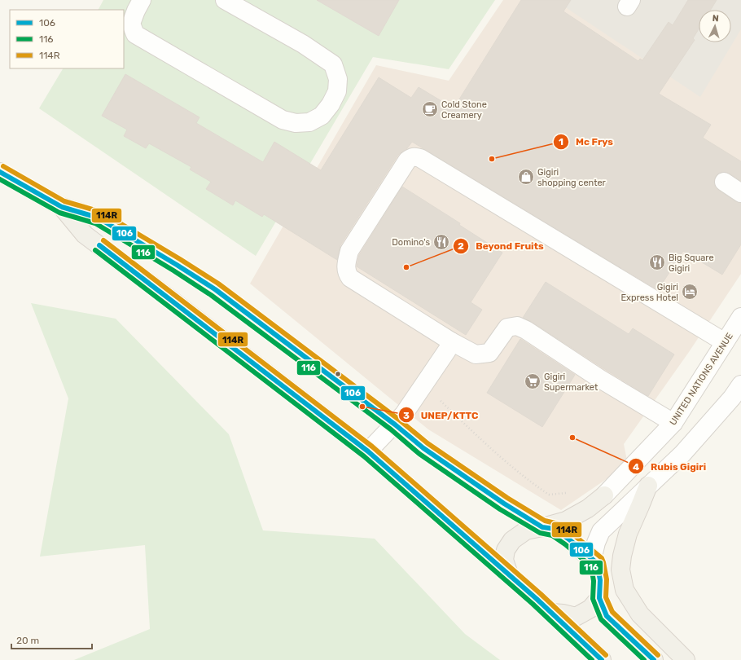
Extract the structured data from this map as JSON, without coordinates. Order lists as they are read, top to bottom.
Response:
{
  "streets": {
    "street": ["UNITED NATIONS AVENUE"]
  },
  "places": {
    "cafe": ["Cold Stone Creamery"],
    "other": [
      "Mc Frys",
      "Beyond Fruits",
      "UNEP/KTTC",
      "Rubis Gigiri"
    ],
    "shop": ["Gigiri shopping center"],
    "restaurant": ["Domino's", "Big Square Gigiri"],
    "hotel": ["Gigiri Express Hotel"],
    "supermarket": ["Gigiri Supermarket"]
  },
  "lines": ["transit line 114R", "transit line 106", "transit line 116"],
  "legend": ["106", "116", "114R"],
  "scale_bar": "20 m",
  "north": "top"
}
